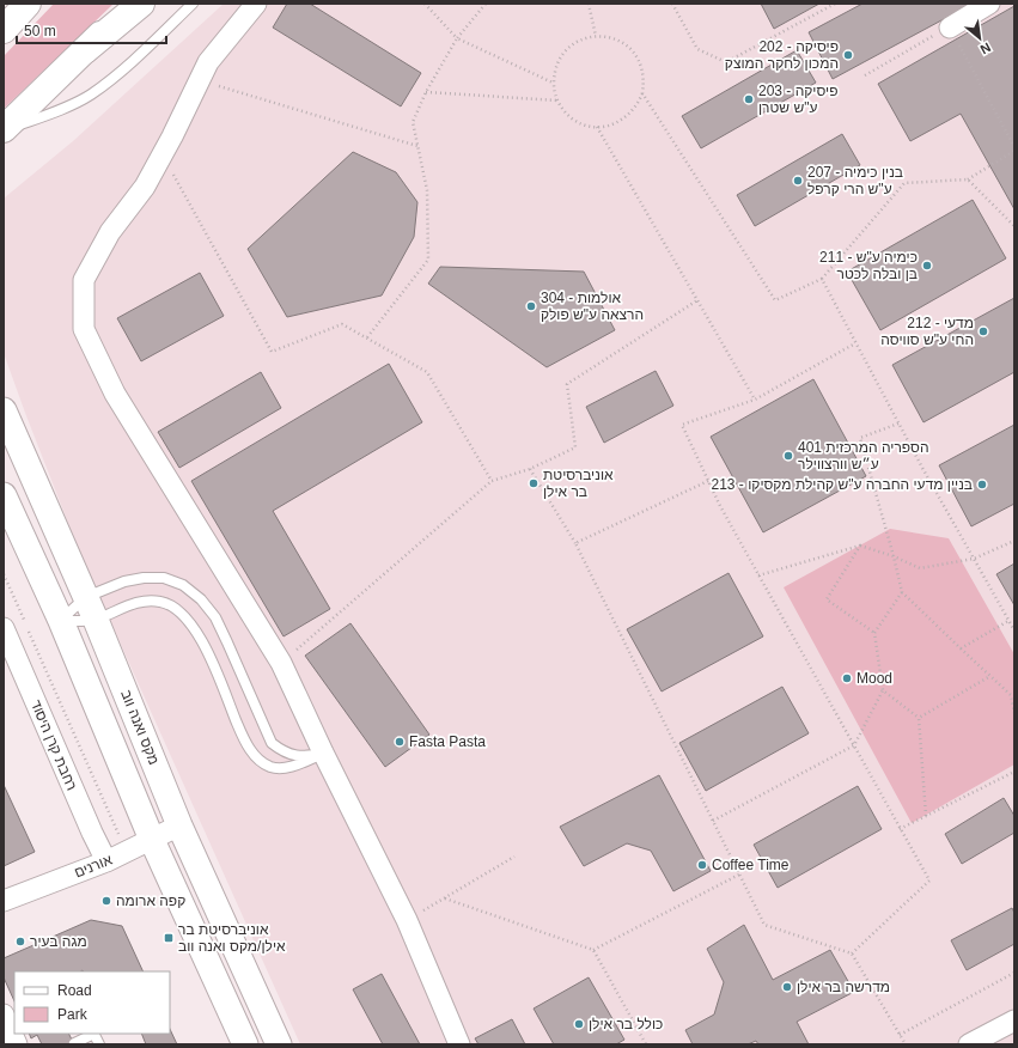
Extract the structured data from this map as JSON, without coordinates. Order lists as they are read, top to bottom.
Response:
{
  "streets": {
    "street": ["מקס ואנה ווב", "רחבת קרן היסוד", "אורנים"]
  },
  "crossings": [
    ["מקס ואנה ווב", "אורנים"],
    ["רחבת קרן היסוד", "אורנים"]
  ],
  "places": {
    "other": [
      "202 - פיסיקה המכון לחקר המוצק",
      "203 - פיסיקה ע\"ש שטרן",
      "207 - בנין כימיה ע\"ש הרי קרפל",
      "211 - כימיה ע\"ש בן ובלה לכטר",
      "304 - אולמות הרצאה ע\"ש פולק",
      "212 - מדעי החי ע\"ש סוויסה",
      "401 הספריה המרכזית ע״ש וורצווילר",
      "אוניברסיטת בר אילן",
      "213 - בניין מדעי החברה ע\"ש קהילת מקסיקו",
      "Mood",
      "Fasta Pasta",
      "Coffee Time",
      "קפה ארומה",
      "מגה בעיר",
      "מדרשה בר אילן",
      "כולל בר אילן"
    ],
    "transit": ["אוניברסיטת בר אילן/מקס ואנה ווב"]
  },
  "legend": ["Road", "Park"],
  "scale_bar": "50 m",
  "north": "bottom right"
}
